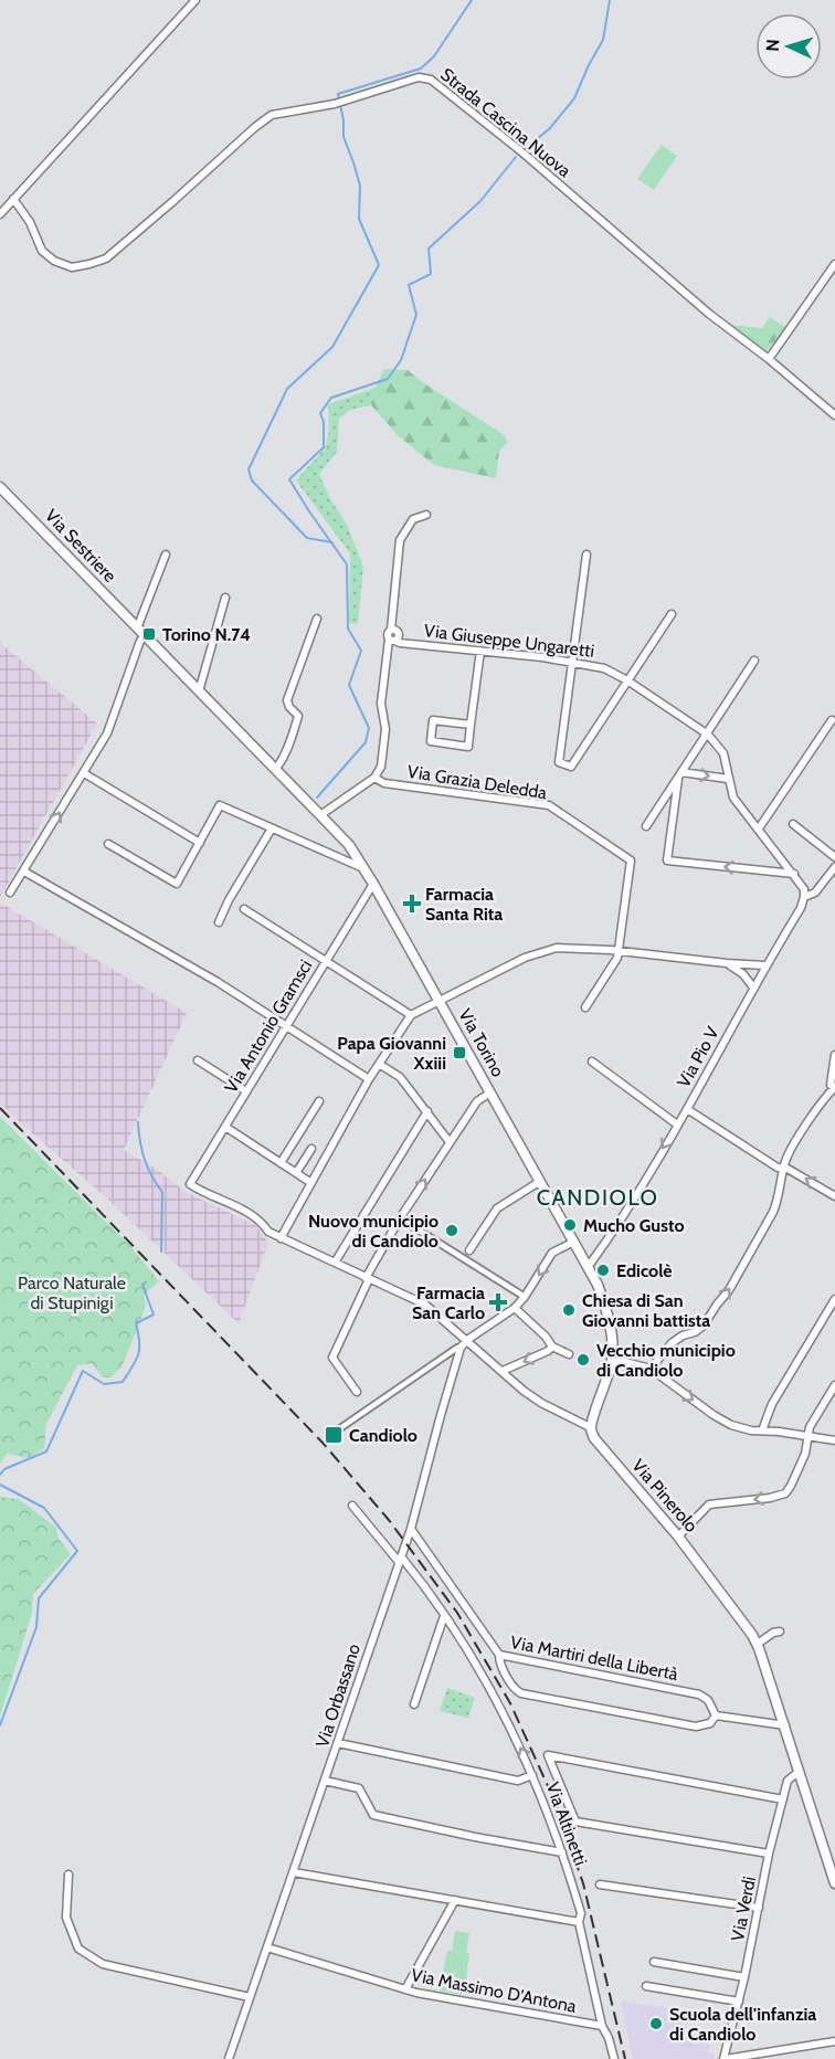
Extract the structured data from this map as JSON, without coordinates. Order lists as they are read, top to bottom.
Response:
{
  "streets": {
    "main road": ["Via Sestriere", "Via Torino", "Via Pinerolo"],
    "street": [
      "Strada Cascina Nuova",
      "Via Giuseppe Ungaretti",
      "Via Grazia Deledda",
      "Via Antonio Gramsci",
      "Via Pio V",
      "Via Martiri della Libertà",
      "Via Orbassano",
      "Via Altinetti",
      "Via Verdi",
      "Via Massimo D'Antona"
    ]
  },
  "crossings": [
    ["Via Sestriere", "Via Torino"],
    ["Via Giuseppe Ungaretti", "Via Pio V"],
    ["Via Antonio Gramsci", "Via Torino"],
    ["Via Torino", "Via Pio V"],
    ["Via Torino", "Via Orbassano"],
    ["Via Pinerolo", "Via Verdi"],
    ["Via Martiri della Libertà", "Via Orbassano"],
    ["Via Orbassano", "Via Altinetti"],
    ["Via Orbassano", "Via Massimo D'Antona"],
    ["Via Altinetti", "Via Massimo D'Antona"]
  ],
  "one_way": ["Via Pio V"],
  "districts": ["CANDIOLO"],
  "parks": ["Parco Naturale di Stupinigi"],
  "places": {
    "transit": ["Torino N.74", "Papa Giovanni Xxiii", "Candiolo"],
    "health": ["Farmacia Santa Rita", "Farmacia San Carlo"],
    "other": [
      "Mucho Gusto",
      "Nuovo municipio di Candiolo",
      "Edicolè",
      "Chiesa di San Giovanni battista",
      "Vecchio municipio di Candiolo",
      "Scuola dell'infanzia di Candiolo"
    ]
  },
  "north": "left"
}
